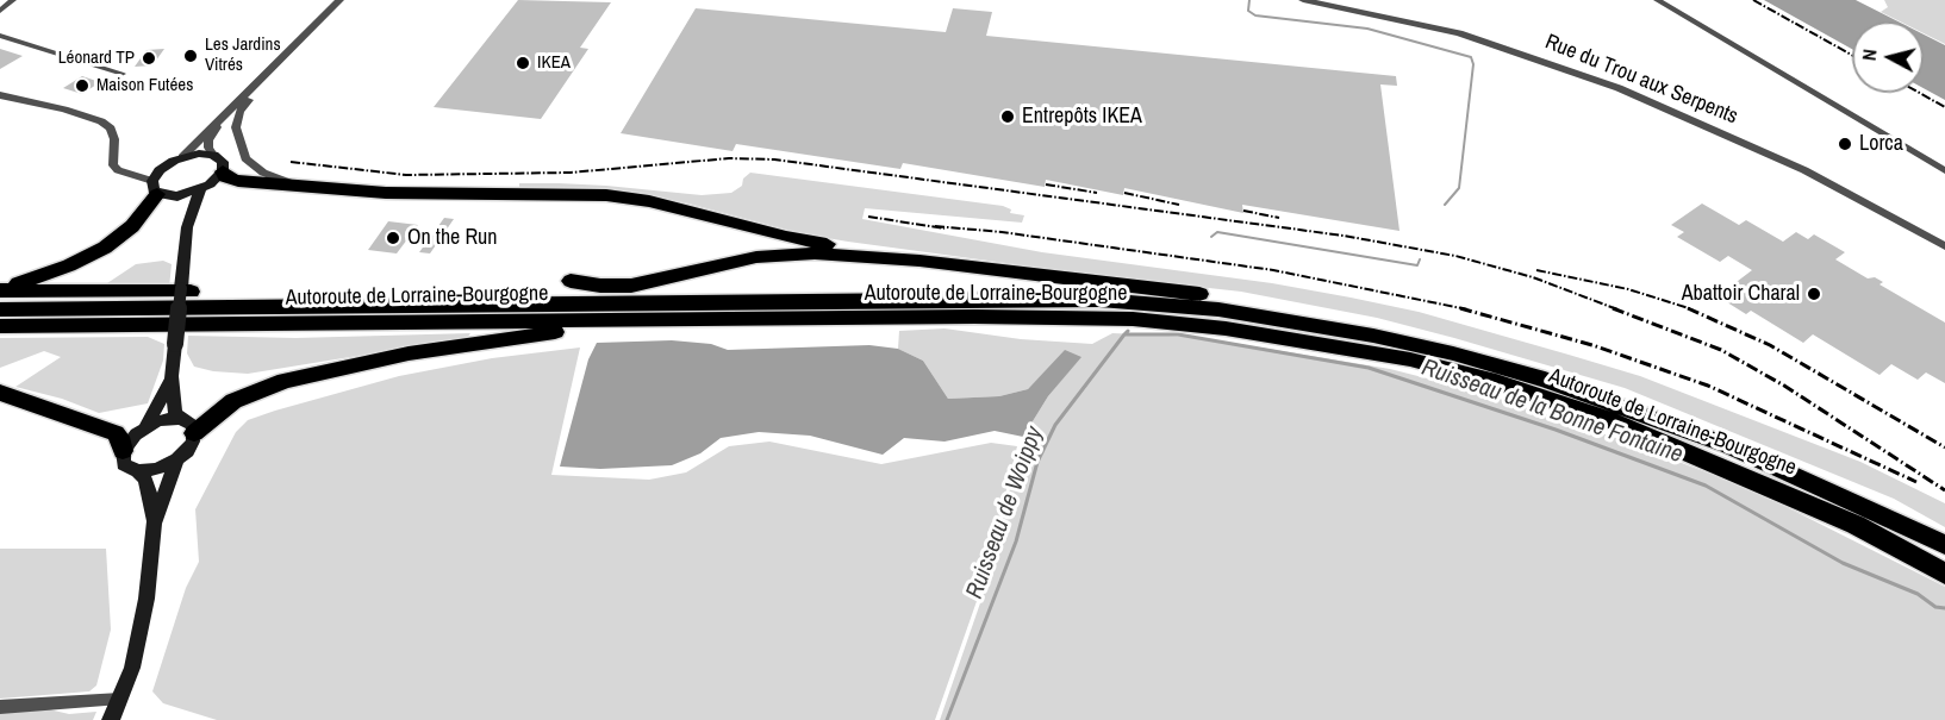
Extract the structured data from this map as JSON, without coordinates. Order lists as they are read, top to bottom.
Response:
{
  "streets": {
    "highway": ["Autoroute de Lorraine-Bourgogne"],
    "street": ["Rue du Trou aux Serpents"]
  },
  "water": ["Ruisseau de la Bonne Fontaine", "Ruisseau de Woippy"],
  "places": [
    "Les Jardins Vitrés",
    "Léonard TP",
    "IKEA",
    "Maison Futées",
    "Entrepôts IKEA",
    "Lorca",
    "On the Run",
    "Abattoir Charal"
  ],
  "north": "left"
}
